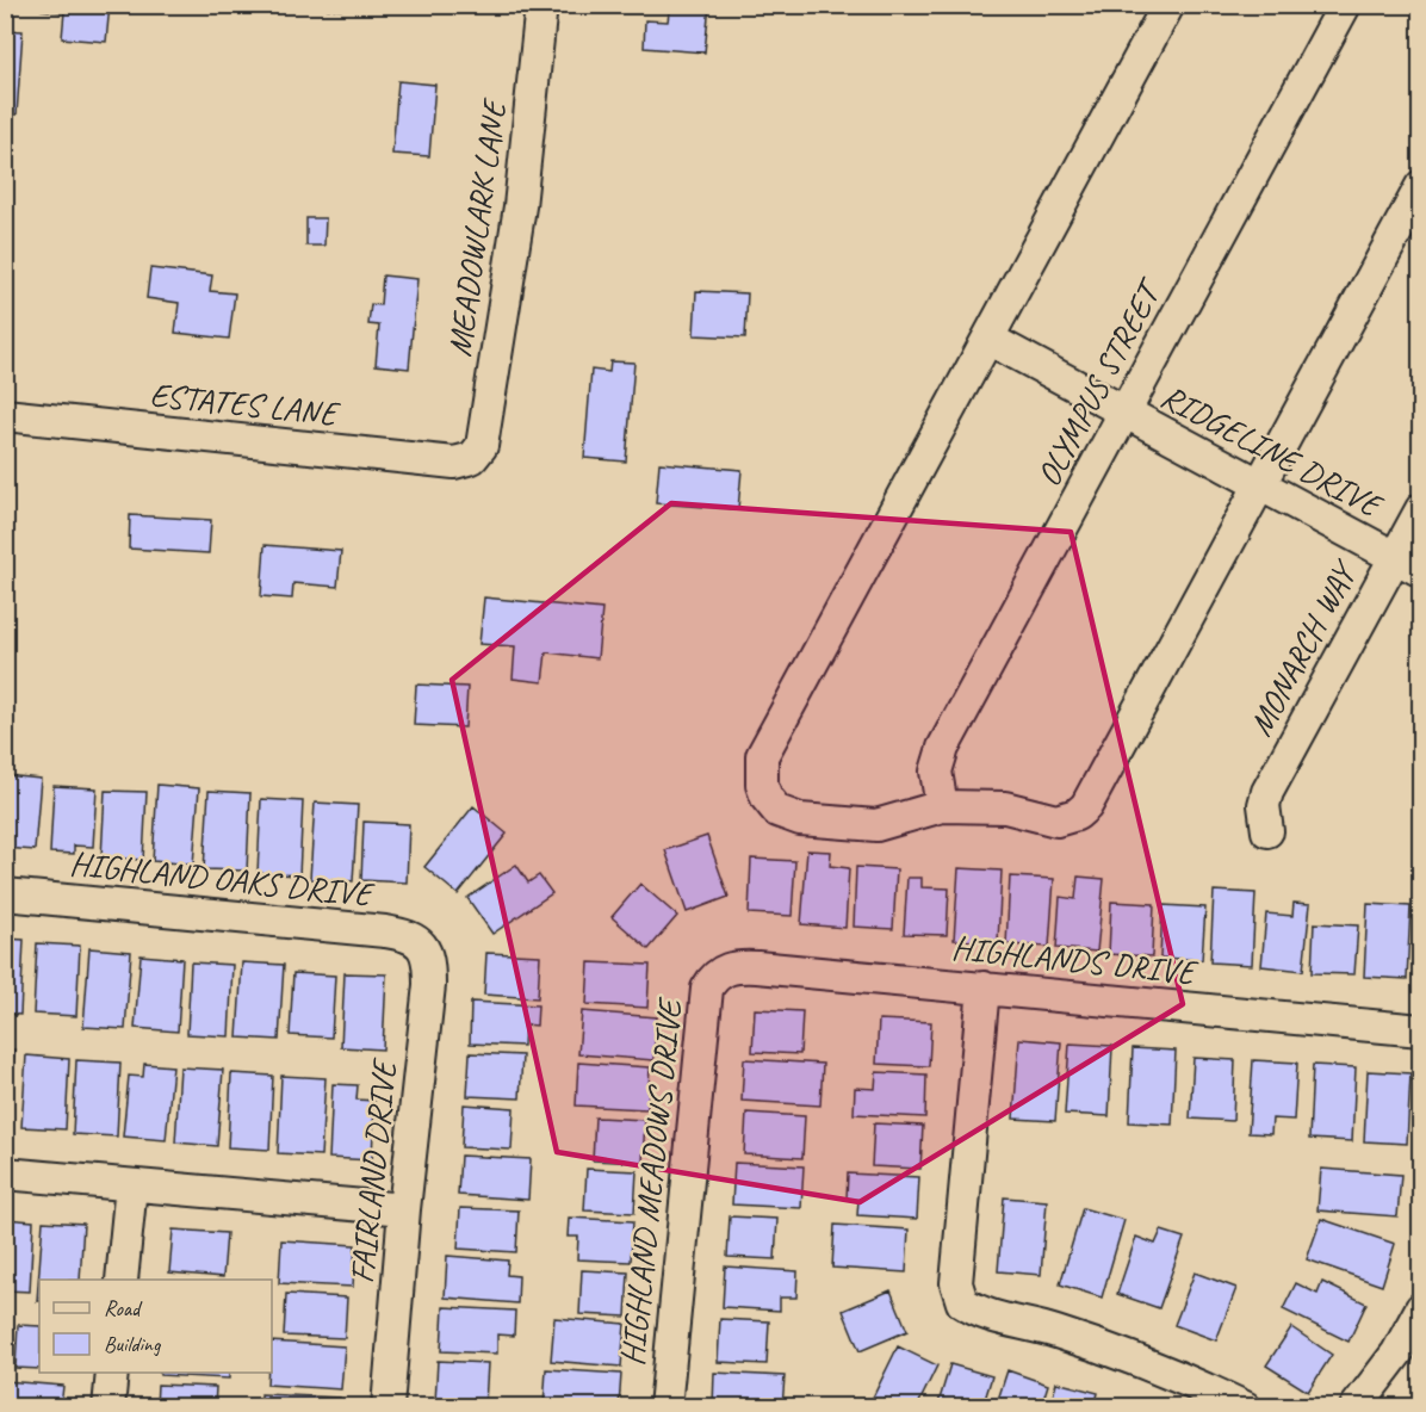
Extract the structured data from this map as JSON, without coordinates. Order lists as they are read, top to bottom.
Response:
{
  "streets": {
    "street": [
      "MEADOWLARK LANE",
      "OLYMPUS STREET",
      "ESTATES LANE",
      "RIDGELINE DRIVE",
      "MONARCH WAY",
      "HIGHLAND OAKS DRIVE",
      "HIGHLANDS DRIVE",
      "FAIRLAND DRIVE",
      "HIGHLAND MEADOWS DRIVE"
    ]
  },
  "crossings": [
    ["MEADOWLARK LANE", "ESTATES LANE"],
    ["OLYMPUS STREET", "RIDGELINE DRIVE"],
    ["RIDGELINE DRIVE", "MONARCH WAY"],
    ["HIGHLAND OAKS DRIVE", "FAIRLAND DRIVE"],
    ["HIGHLANDS DRIVE", "HIGHLAND MEADOWS DRIVE"]
  ],
  "legend": ["Road", "Building"]
}
